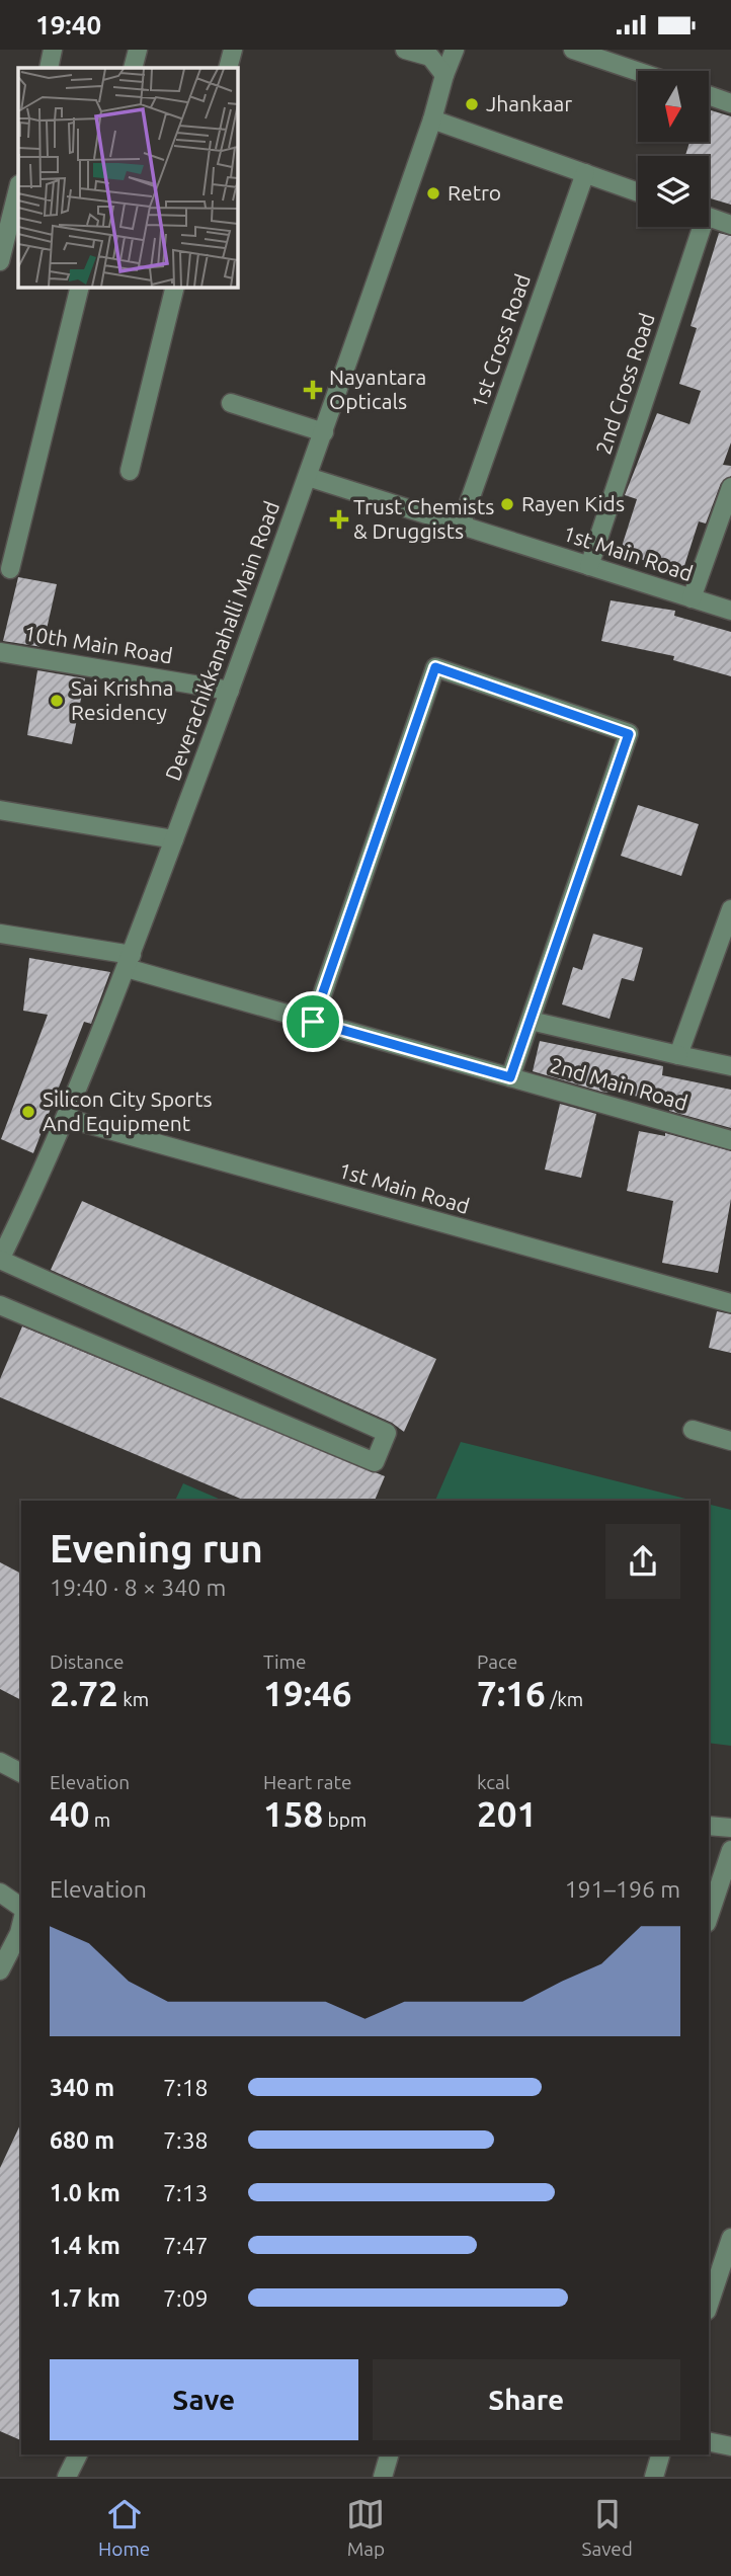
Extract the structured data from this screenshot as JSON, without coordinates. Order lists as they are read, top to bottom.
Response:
{
  "streets": {
    "street": [
      "1st Cross Road",
      "2nd Cross Road",
      "1st Main Road",
      "Deverachikkanahalli Main Road",
      "10th Main Road",
      "2nd Main Road"
    ]
  },
  "crossings": [
    ["1st Cross Road", "1st Main Road"],
    ["2nd Cross Road", "1st Main Road"],
    ["1st Main Road", "Deverachikkanahalli Main Road"],
    ["Deverachikkanahalli Main Road", "10th Main Road"],
    ["Deverachikkanahalli Main Road", "2nd Main Road"]
  ],
  "places": {
    "other": [
      "Jhankaar",
      "Retro",
      "Rayen Kids",
      "Sai Krishna Residency",
      "Silicon City Sports And Equipment"
    ],
    "health": ["Nayantara Opticals", "Trust Chemists & Druggists"]
  },
  "north": "bottom",
  "page": {
    "status": "19:40",
    "heading": ["Evening run", "19:40 · 8 × 340 m"],
    "stats": [
      ["Distance", "2.72 km"],
      ["Time", "19:46"],
      ["Pace", "7:16 /km"],
      ["Elevation", "40 m"],
      ["Heart rate", "158 bpm"],
      ["kcal", "201"]
    ],
    "chart": ["Elevation", "191–196 m"],
    "list": [
      {
        "name": "340 m",
        "note": "7:18"
      },
      {
        "name": "680 m",
        "note": "7:38"
      },
      {
        "name": "1.0 km",
        "note": "7:13"
      },
      {
        "name": "1.4 km",
        "note": "7:47"
      },
      {
        "name": "1.7 km",
        "note": "7:09"
      }
    ],
    "buttons": ["Save", "Share"],
    "tabs": ["Home", "Map", "Saved"]
  }
}
